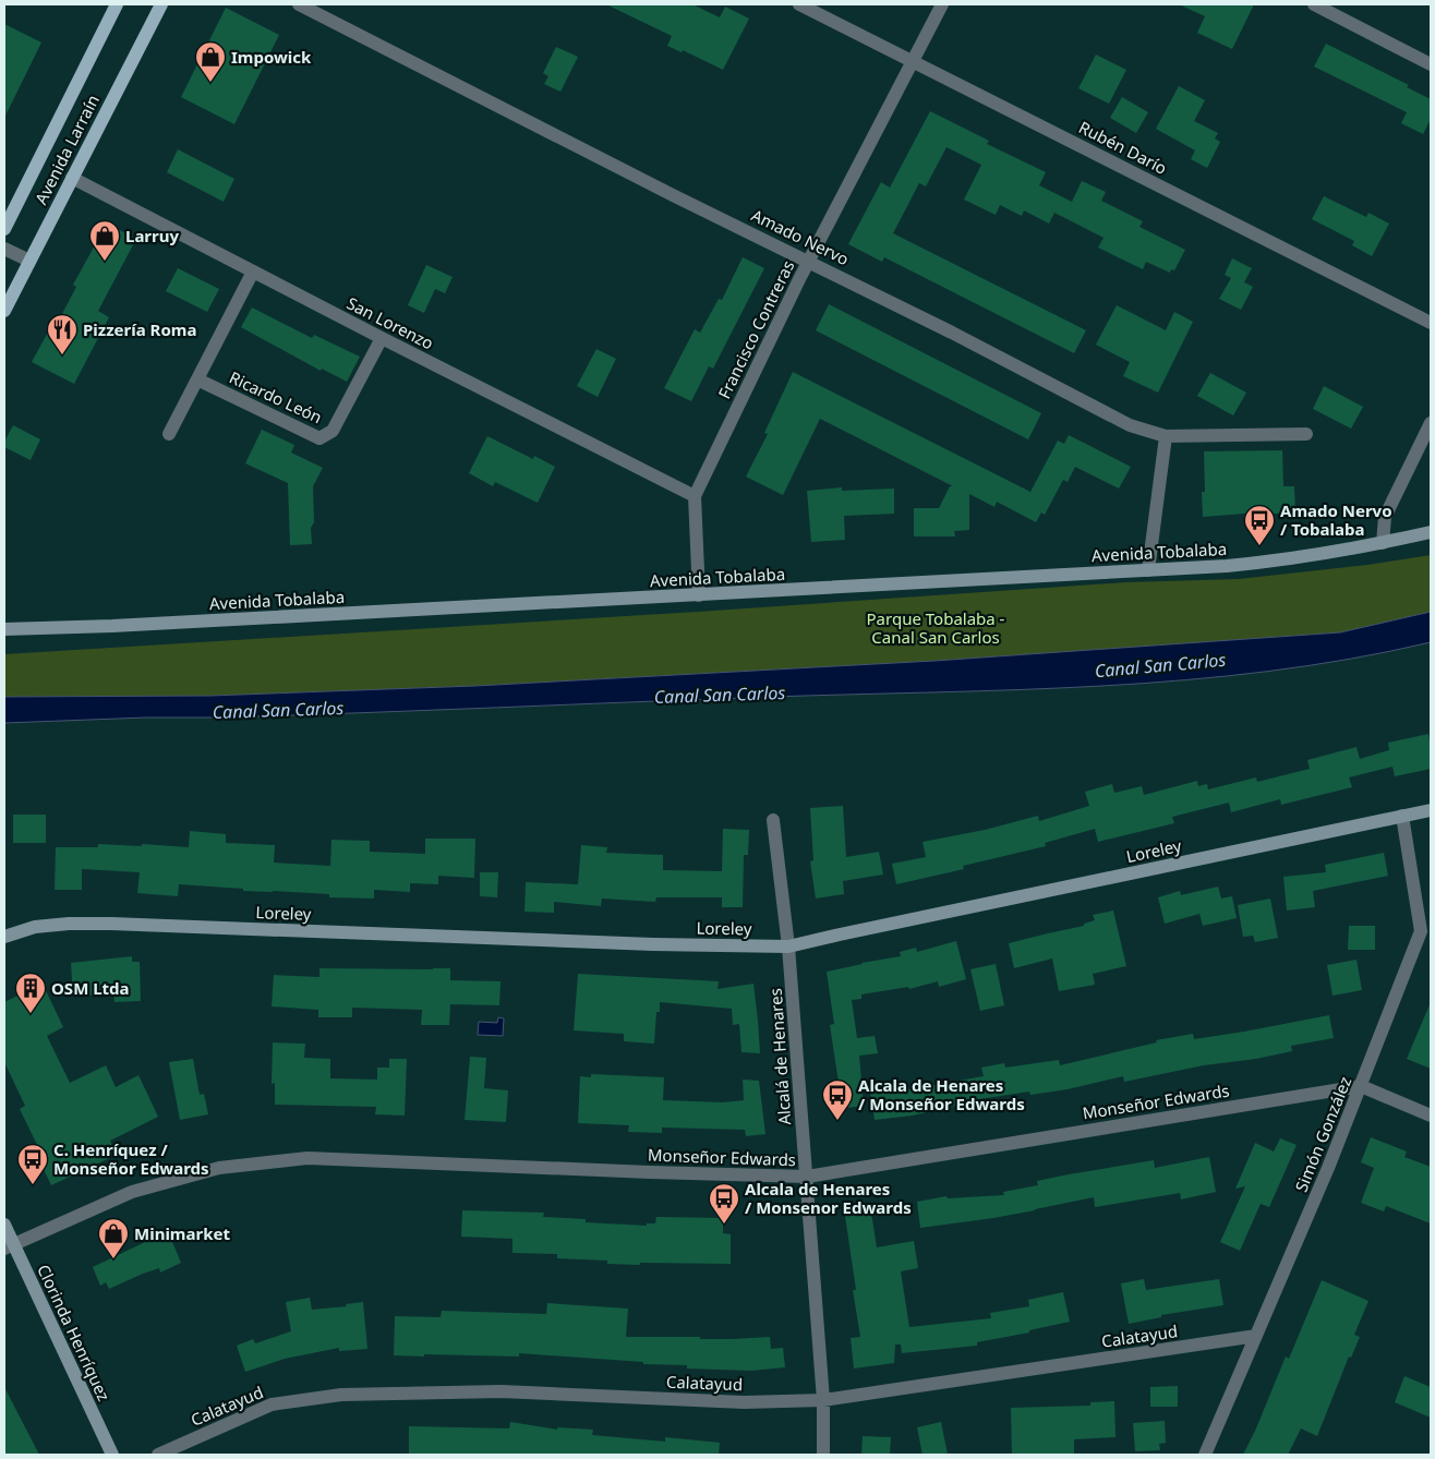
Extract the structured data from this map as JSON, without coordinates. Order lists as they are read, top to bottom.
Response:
{
  "streets": {
    "main road": ["Avenida Larraín"],
    "street": [
      "Rubén Darío",
      "Amado Nervo",
      "San Lorenzo",
      "Francisco Contreras",
      "Ricardo León",
      "Avenida Tobalaba",
      "Loreley",
      "Alcalá de Henares",
      "Monseñor Edwards",
      "Simón González",
      "Clorinda Henríquez",
      "Calatayud"
    ]
  },
  "crossings": [
    ["Rubén Darío", "Francisco Contreras"],
    ["Avenida Larraín", "San Lorenzo"],
    ["Amado Nervo", "Francisco Contreras"],
    ["San Lorenzo", "Francisco Contreras"],
    ["San Lorenzo", "Ricardo León"],
    ["Francisco Contreras", "Avenida Tobalaba"],
    ["Loreley", "Alcalá de Henares"],
    ["Loreley", "Simón González"],
    ["Alcalá de Henares", "Monseñor Edwards"],
    ["Alcalá de Henares", "Calatayud"],
    ["Monseñor Edwards", "Simón González"],
    ["Monseñor Edwards", "Clorinda Henríquez"],
    ["Simón González", "Calatayud"]
  ],
  "water": ["Canal San Carlos"],
  "parks": ["Parque Tobalaba - Canal San Carlos"],
  "places": {
    "shop": ["Impowick", "Larruy", "Minimarket"],
    "restaurant": ["Pizzería Roma"],
    "bus stop": [
      "Amado Nervo / Tobalaba",
      "Alcala de Henares / Monseñor Edwards",
      "C. Henríquez / Monseñor Edwards",
      "Alcala de Henares / Monsenor Edwards"
    ],
    "building": ["OSM Ltda"]
  }
}
